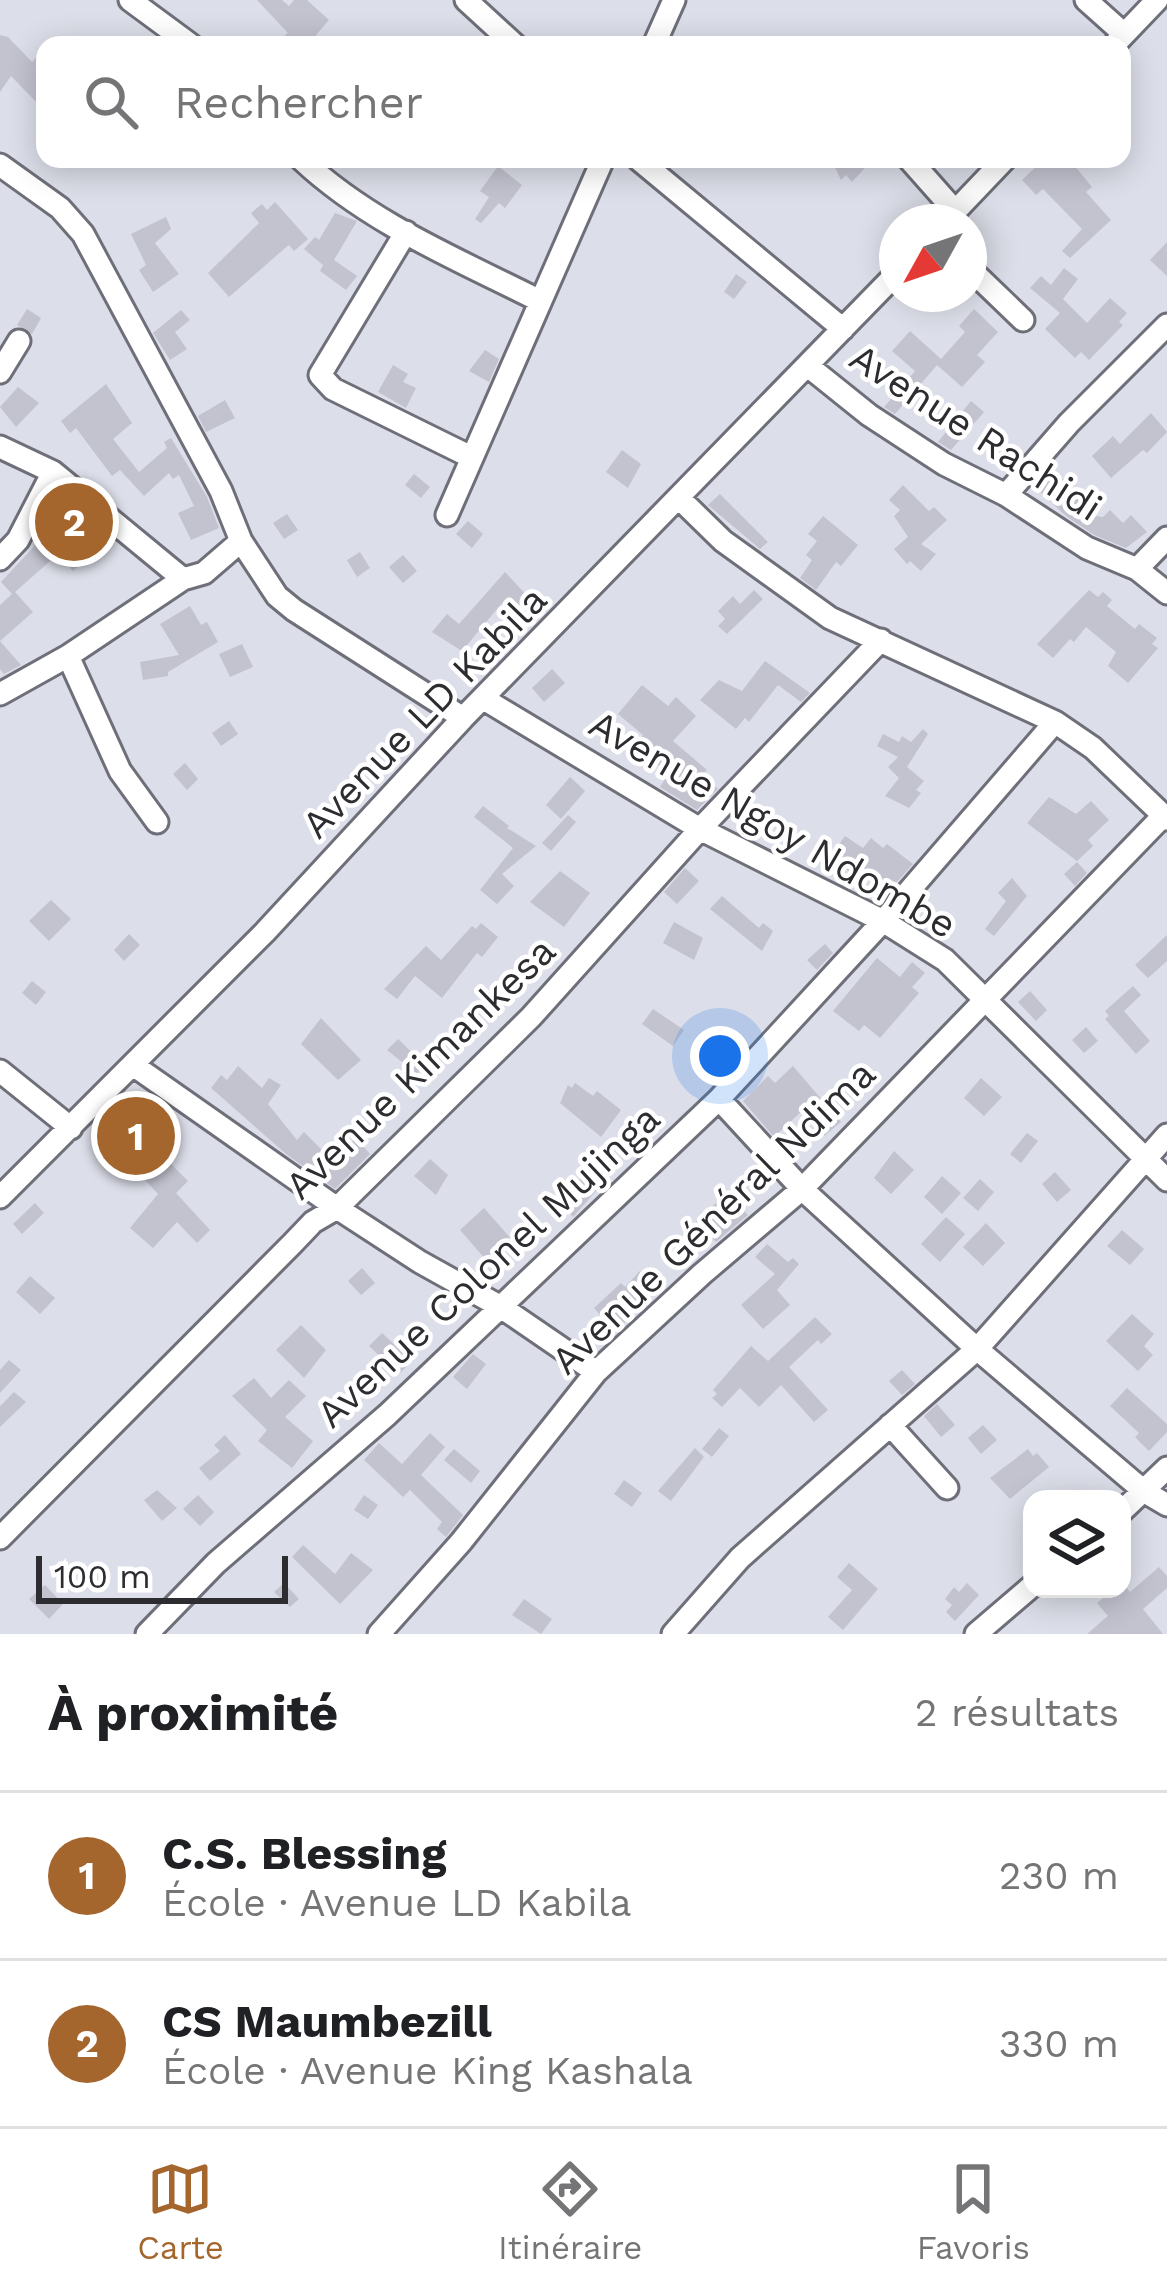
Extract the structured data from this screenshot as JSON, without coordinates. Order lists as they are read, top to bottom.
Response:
{
  "streets": {
    "street": [
      "Avenue Rachidi",
      "Avenue LD Kabila",
      "Avenue Ngoy Ndombe",
      "Avenue Kimankesa",
      "Avenue Général Ndima",
      "Avenue Colonel Mujinga"
    ]
  },
  "crossings": [
    ["Avenue Rachidi", "Avenue LD Kabila"],
    ["Avenue LD Kabila", "Avenue Ngoy Ndombe"],
    ["Avenue Ngoy Ndombe", "Avenue Kimankesa"],
    ["Avenue Ngoy Ndombe", "Avenue Général Ndima"],
    ["Avenue Ngoy Ndombe", "Avenue Colonel Mujinga"]
  ],
  "scale_bar": "100 m",
  "north": "bottom left",
  "page": {
    "search": "Rechercher",
    "pins": ["2", "1"],
    "scale": "100 m",
    "heading": ["À proximité", "2 résultats"],
    "list": [
      {
        "mark": "1",
        "name": "C.S. Blessing",
        "note": "École · Avenue LD Kabila",
        "value": "230 m"
      },
      {
        "mark": "2",
        "name": "CS Maumbezill",
        "note": "École · Avenue King Kashala",
        "value": "330 m"
      }
    ],
    "nav": ["Carte", "Itinéraire", "Favoris"]
  }
}
